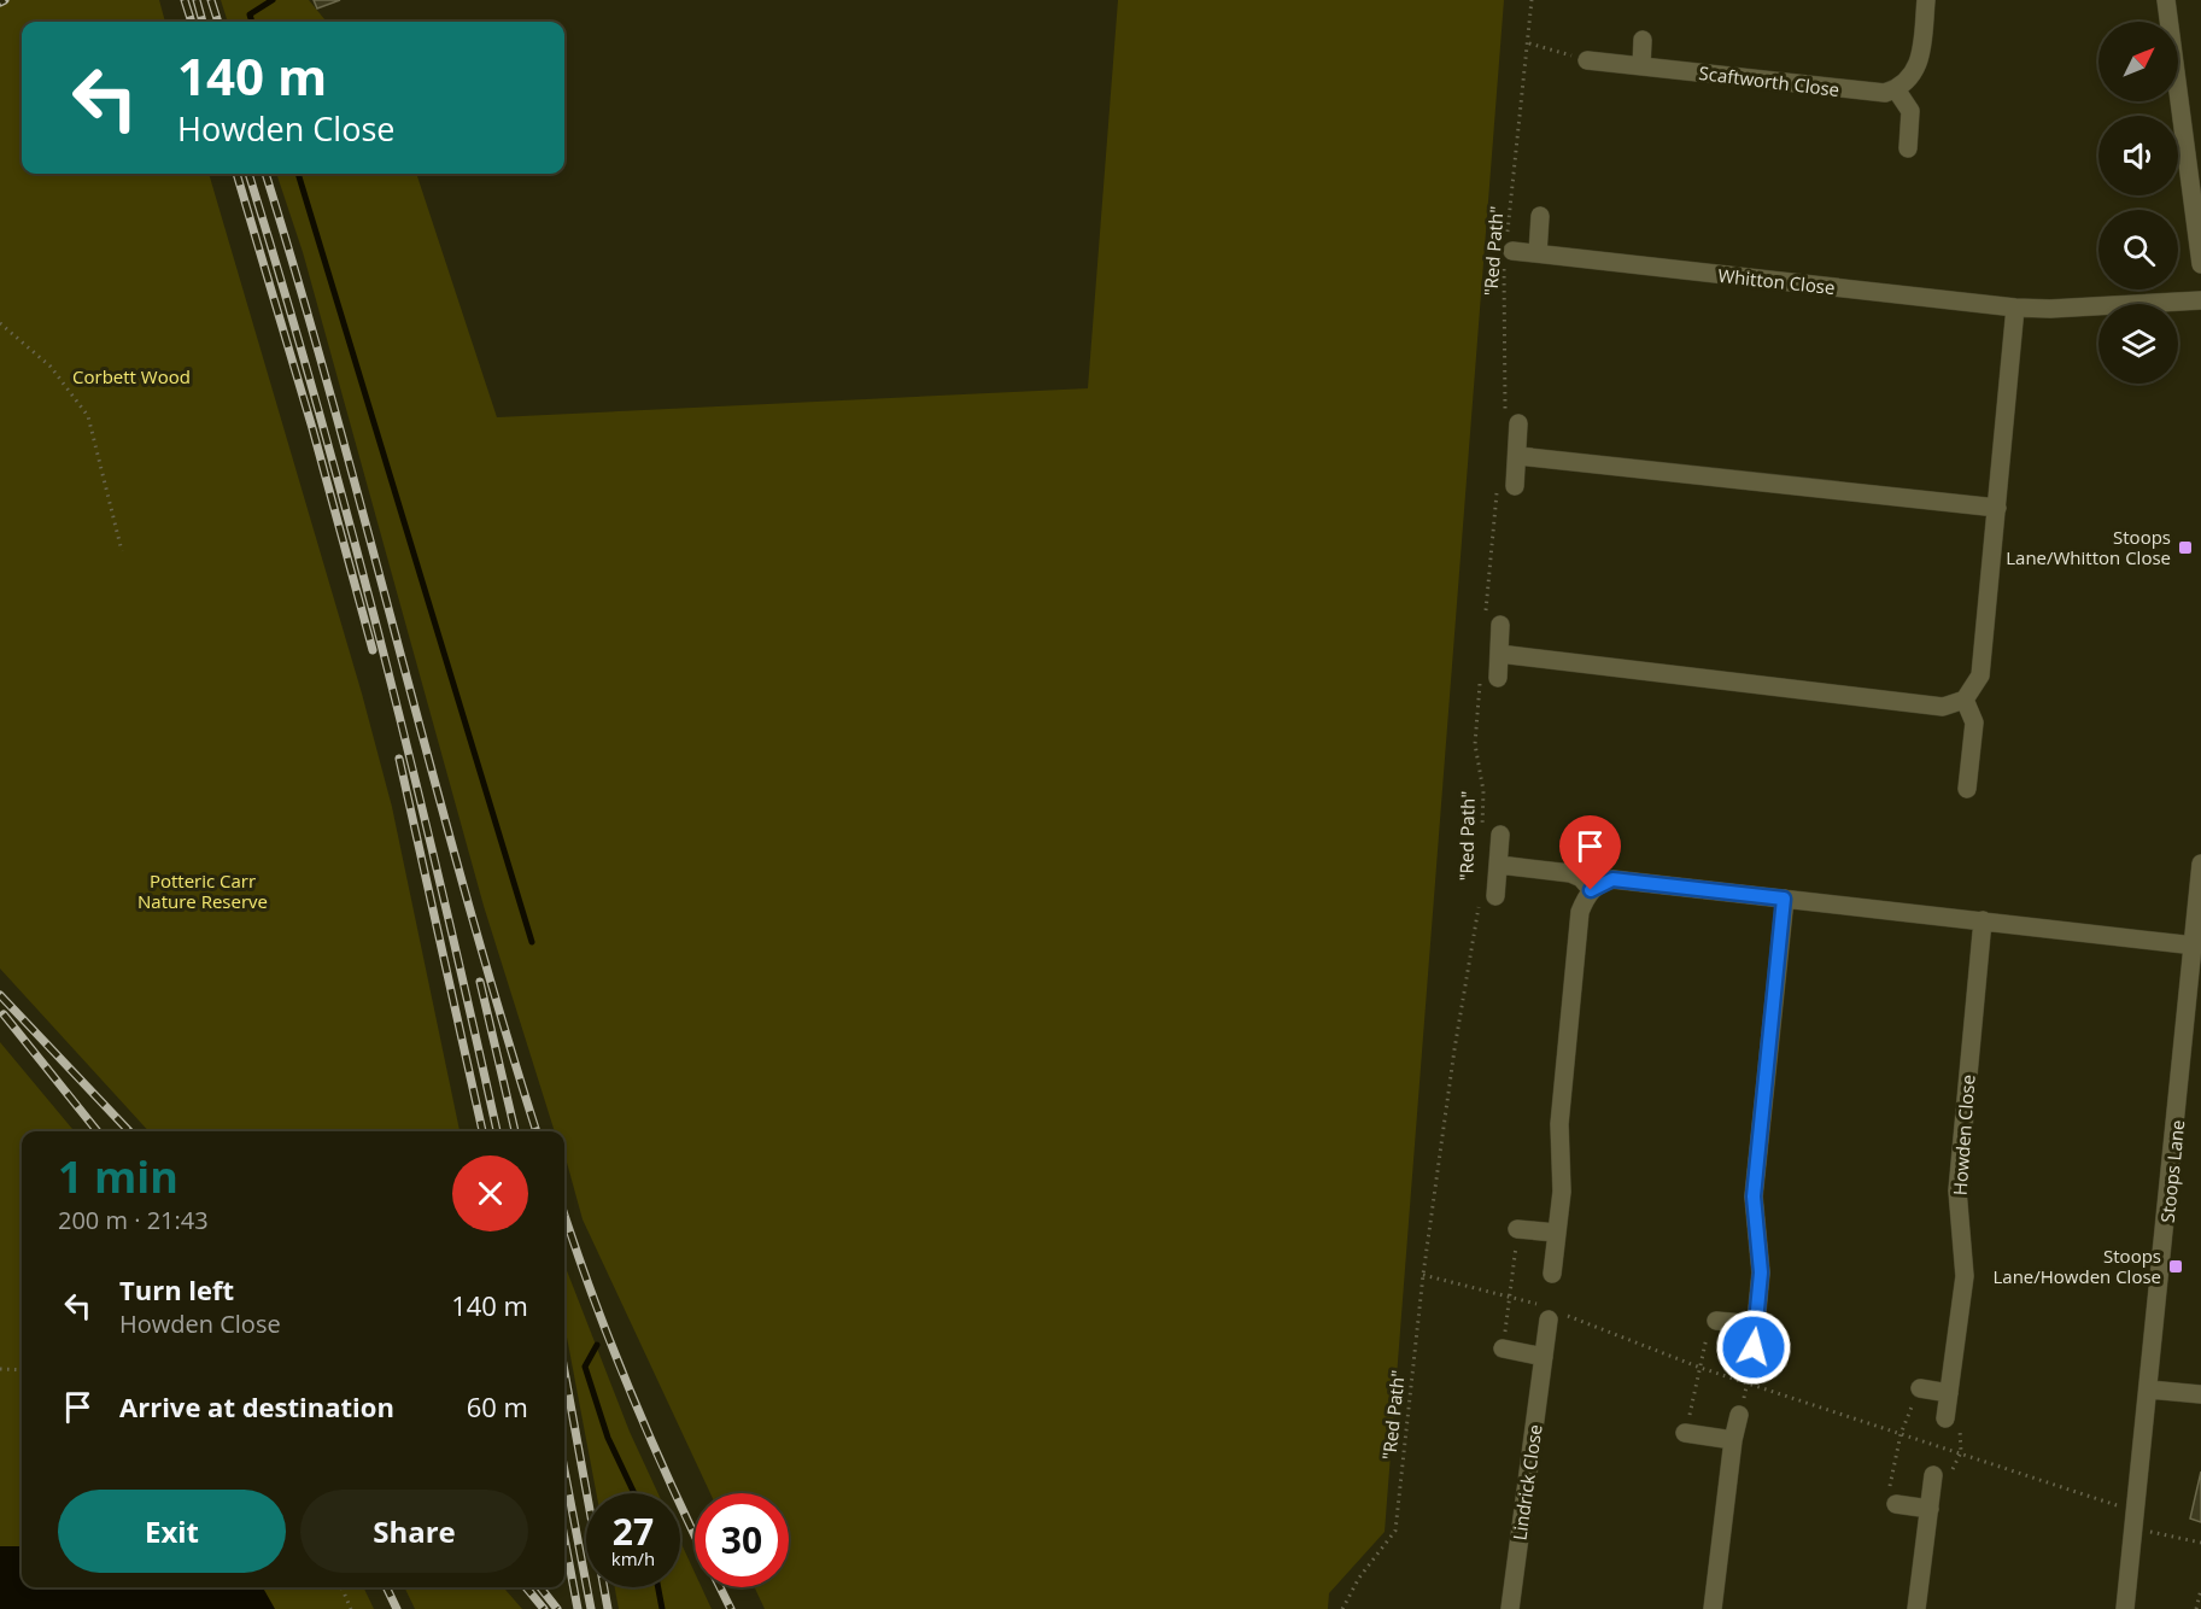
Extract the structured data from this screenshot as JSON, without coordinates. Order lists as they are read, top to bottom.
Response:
{
  "streets": {
    "street": [
      "Scaftworth Close",
      "Whitton Close",
      "Howden Close",
      "Stoops Lane",
      "Lindrick Close"
    ],
    "path": ["\"Red Path\""]
  },
  "crossings": [
    ["\"Red Path\"", "Whitton Close"]
  ],
  "parks": ["Corbett Wood", "Potteric Carr Nature Reserve"],
  "places": {
    "transit": ["Stoops Lane/Whitton Close", "Stoops Lane/Howden Close"]
  },
  "north": "top right",
  "page": {
    "turn": ["140 m", "Howden Close"],
    "heading": ["1 min", "200 m · 21:43"],
    "list": [
      {
        "name": "Turn left",
        "note": "Howden Close",
        "value": "140 m"
      },
      {
        "name": "Arrive at destination",
        "value": "60 m"
      }
    ],
    "buttons": ["Exit", "Share"],
    "speed": "27 km/h",
    "limit": "30"
  }
}
